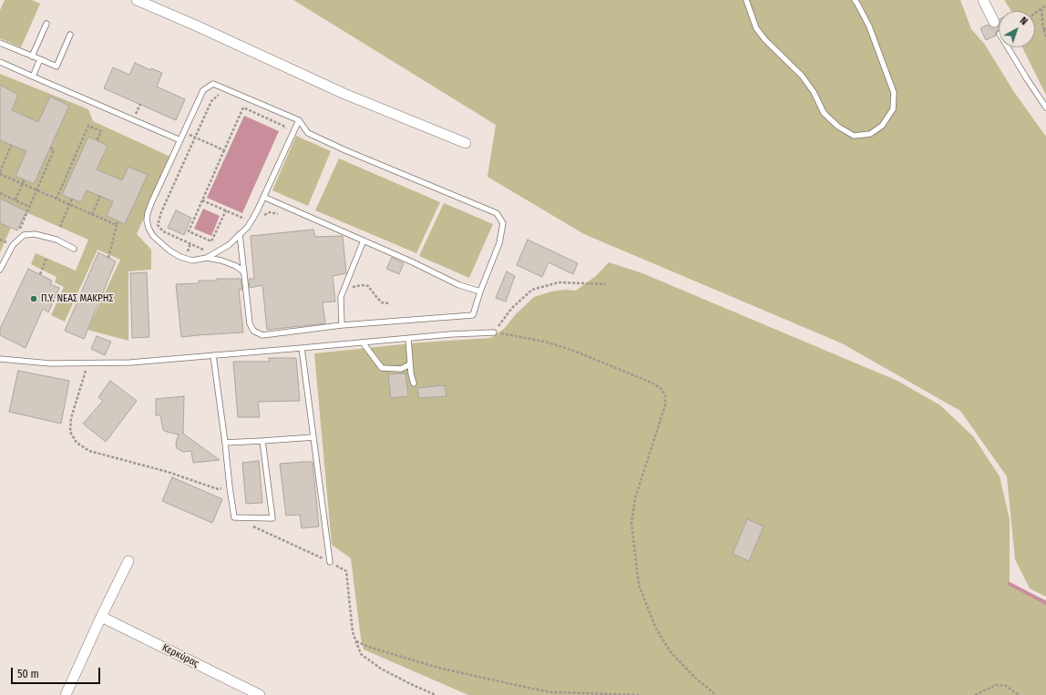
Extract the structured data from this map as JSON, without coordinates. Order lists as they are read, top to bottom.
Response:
{
  "streets": {
    "street": ["Κερκύρας"]
  },
  "places": ["Π.Υ. ΝΕΑΣ ΜΑΚΡΗΣ"],
  "scale_bar": "50 m",
  "north": "top right"
}
